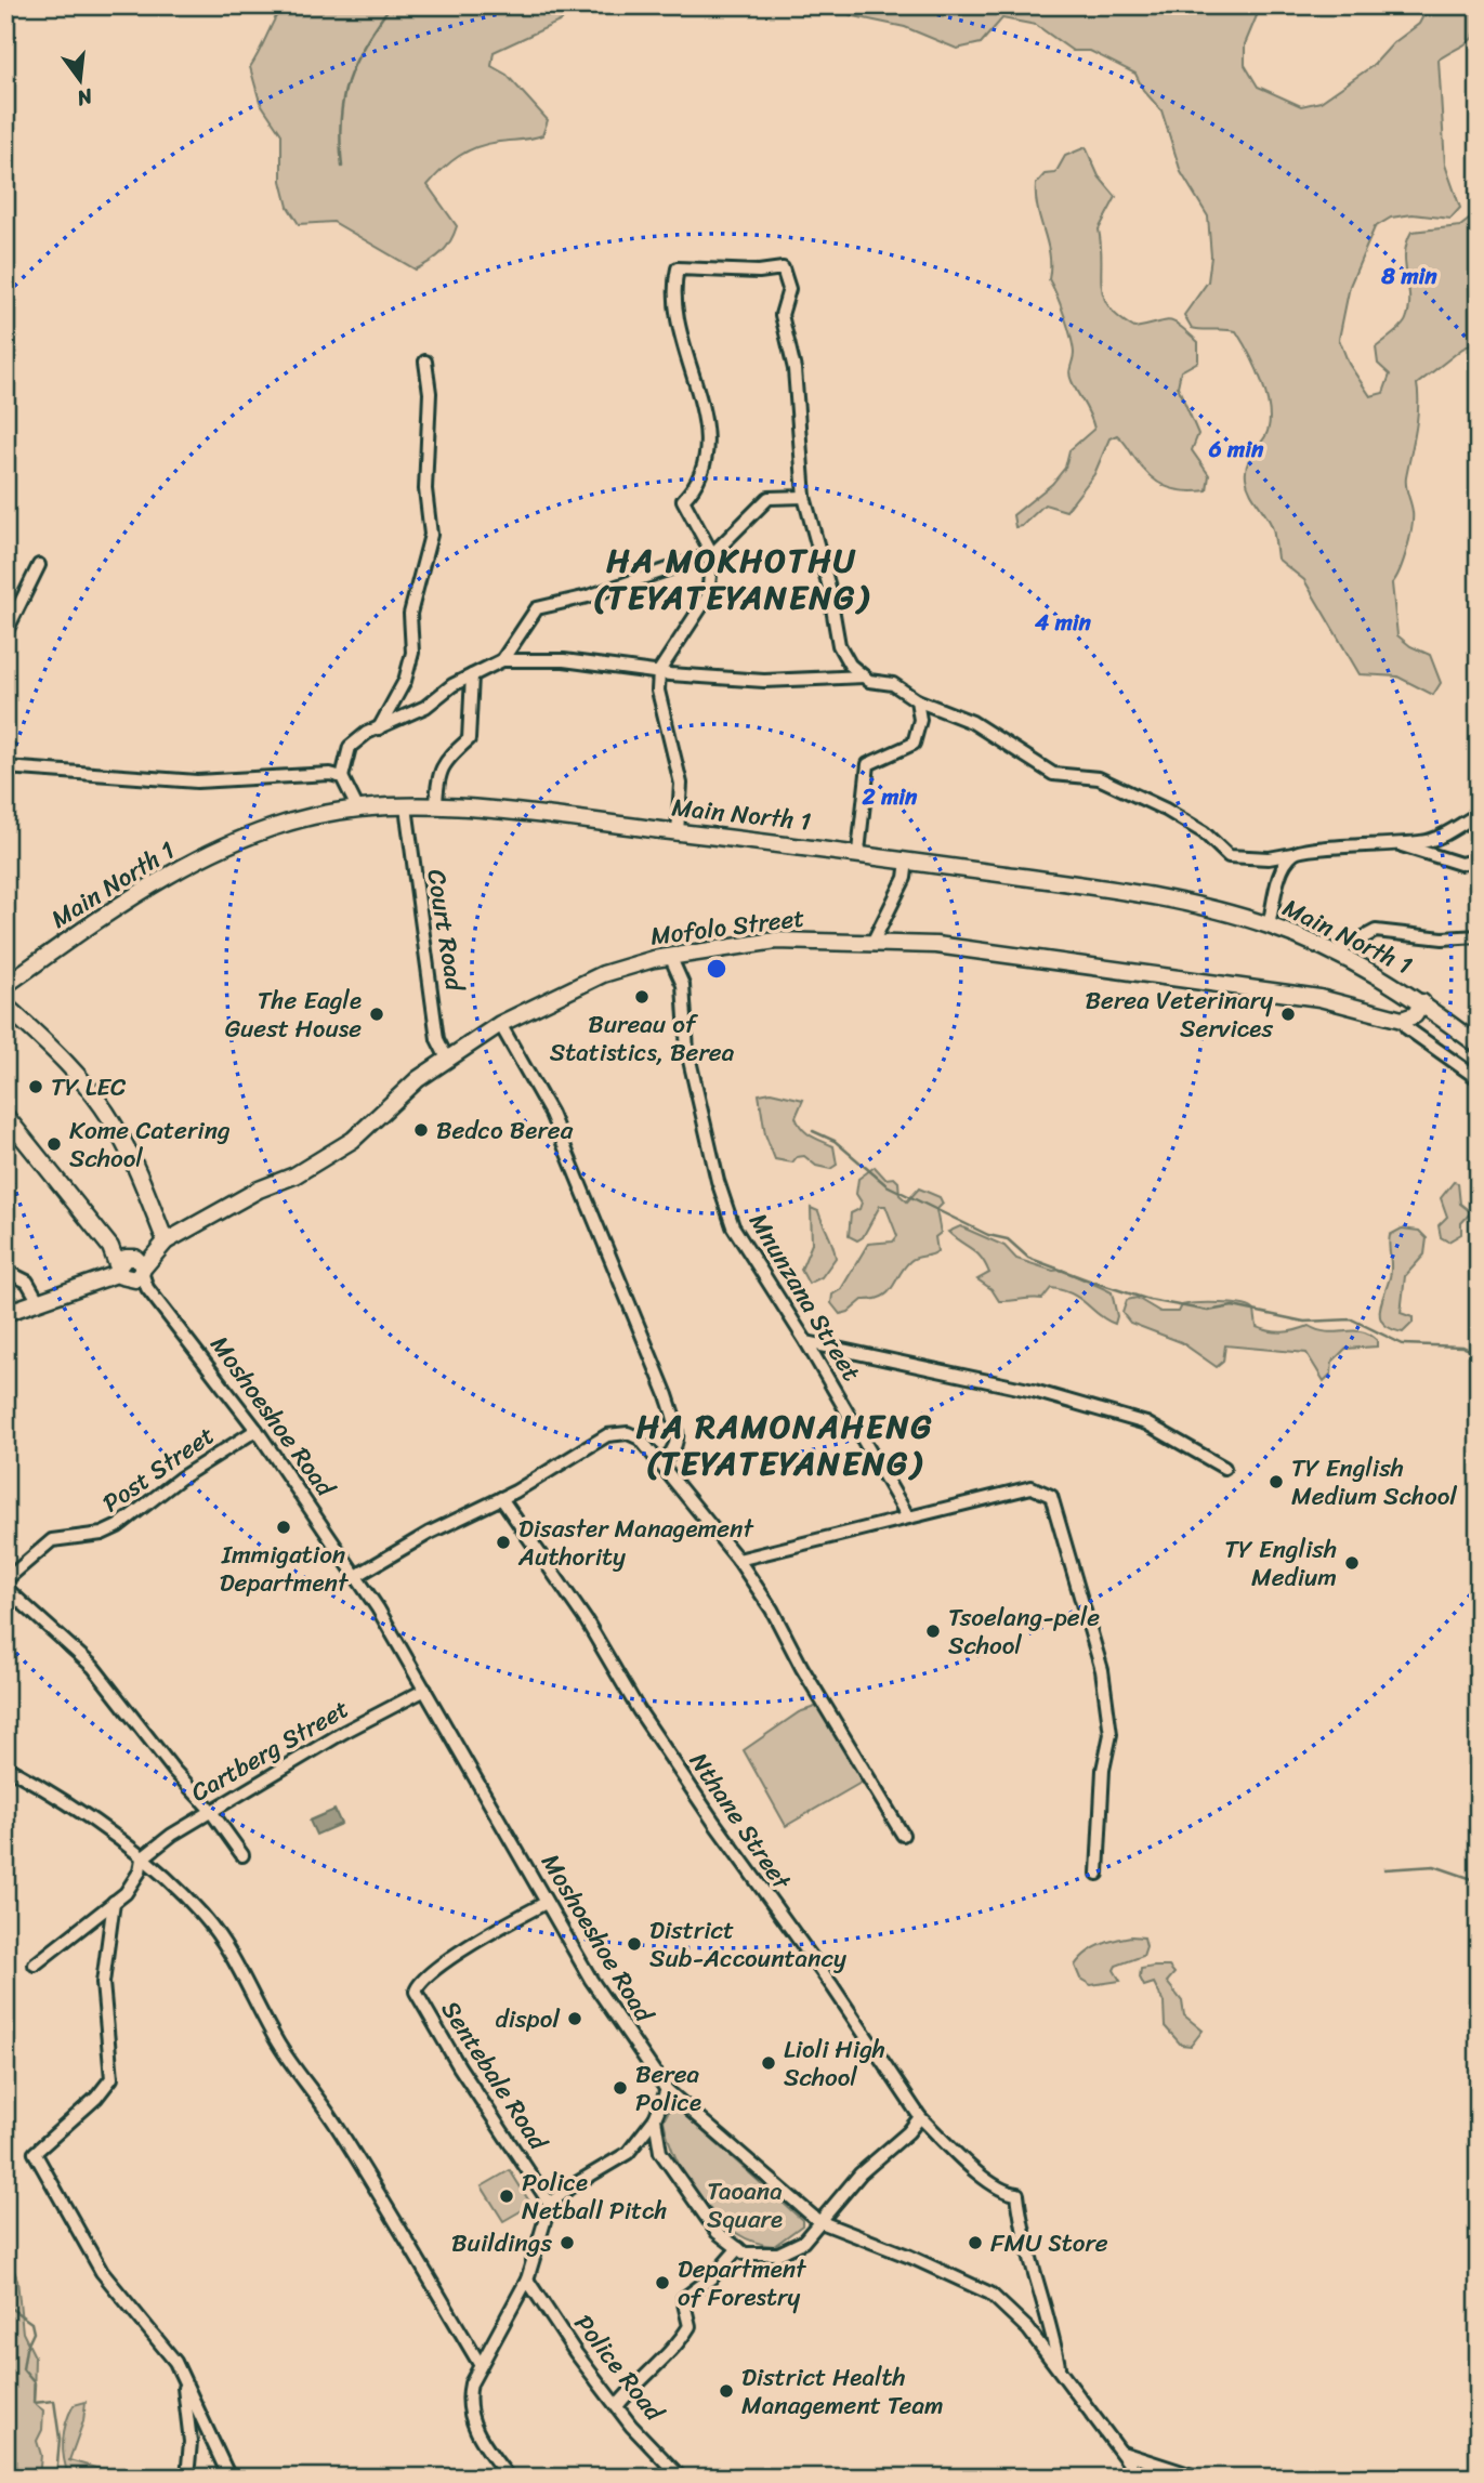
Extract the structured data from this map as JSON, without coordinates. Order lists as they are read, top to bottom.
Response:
{
  "streets": {
    "main road": ["Main North 1", "Mofolo Street", "Moshoeshoe Road"],
    "street": [
      "Court Road",
      "Mnunzana Street",
      "Post Street",
      "Cartberg Street",
      "Nthane Street",
      "Sentebale Road",
      "Police Road"
    ]
  },
  "crossings": [
    ["Main North 1", "Court Road"],
    ["Mofolo Street", "Court Road"],
    ["Mofolo Street", "Mnunzana Street"],
    ["Mofolo Street", "Moshoeshoe Road"],
    ["Moshoeshoe Road", "Post Street"],
    ["Moshoeshoe Road", "Cartberg Street"],
    ["Moshoeshoe Road", "Nthane Street"],
    ["Moshoeshoe Road", "Sentebale Road"]
  ],
  "districts": ["HA MOKHOTHU (TEYATEYANENG)", "HA RAMONAHENG (TEYATEYANENG)"],
  "parks": ["Taoana Square"],
  "places": [
    "Bureau of Statistics, Berea",
    "The Eagle Guest House",
    "Berea Veterinary Services",
    "TY LEC",
    "Bedco Berea",
    "Kome Catering School",
    "TY English Medium School",
    "Immigation Department",
    "Disaster Management Authority",
    "TY English Medium",
    "Tsoelang-pele School",
    "District Sub-Accountancy",
    "dispol",
    "Lioli High School",
    "Berea Police",
    "Police Netball Pitch",
    "Buildings",
    "FMU Store",
    "Department of Forestry",
    "District Health Management Team"
  ],
  "north": "bottom",
  "rings": [
    "8 min",
    "6 min",
    "4 min",
    "2 min"
  ]
}
